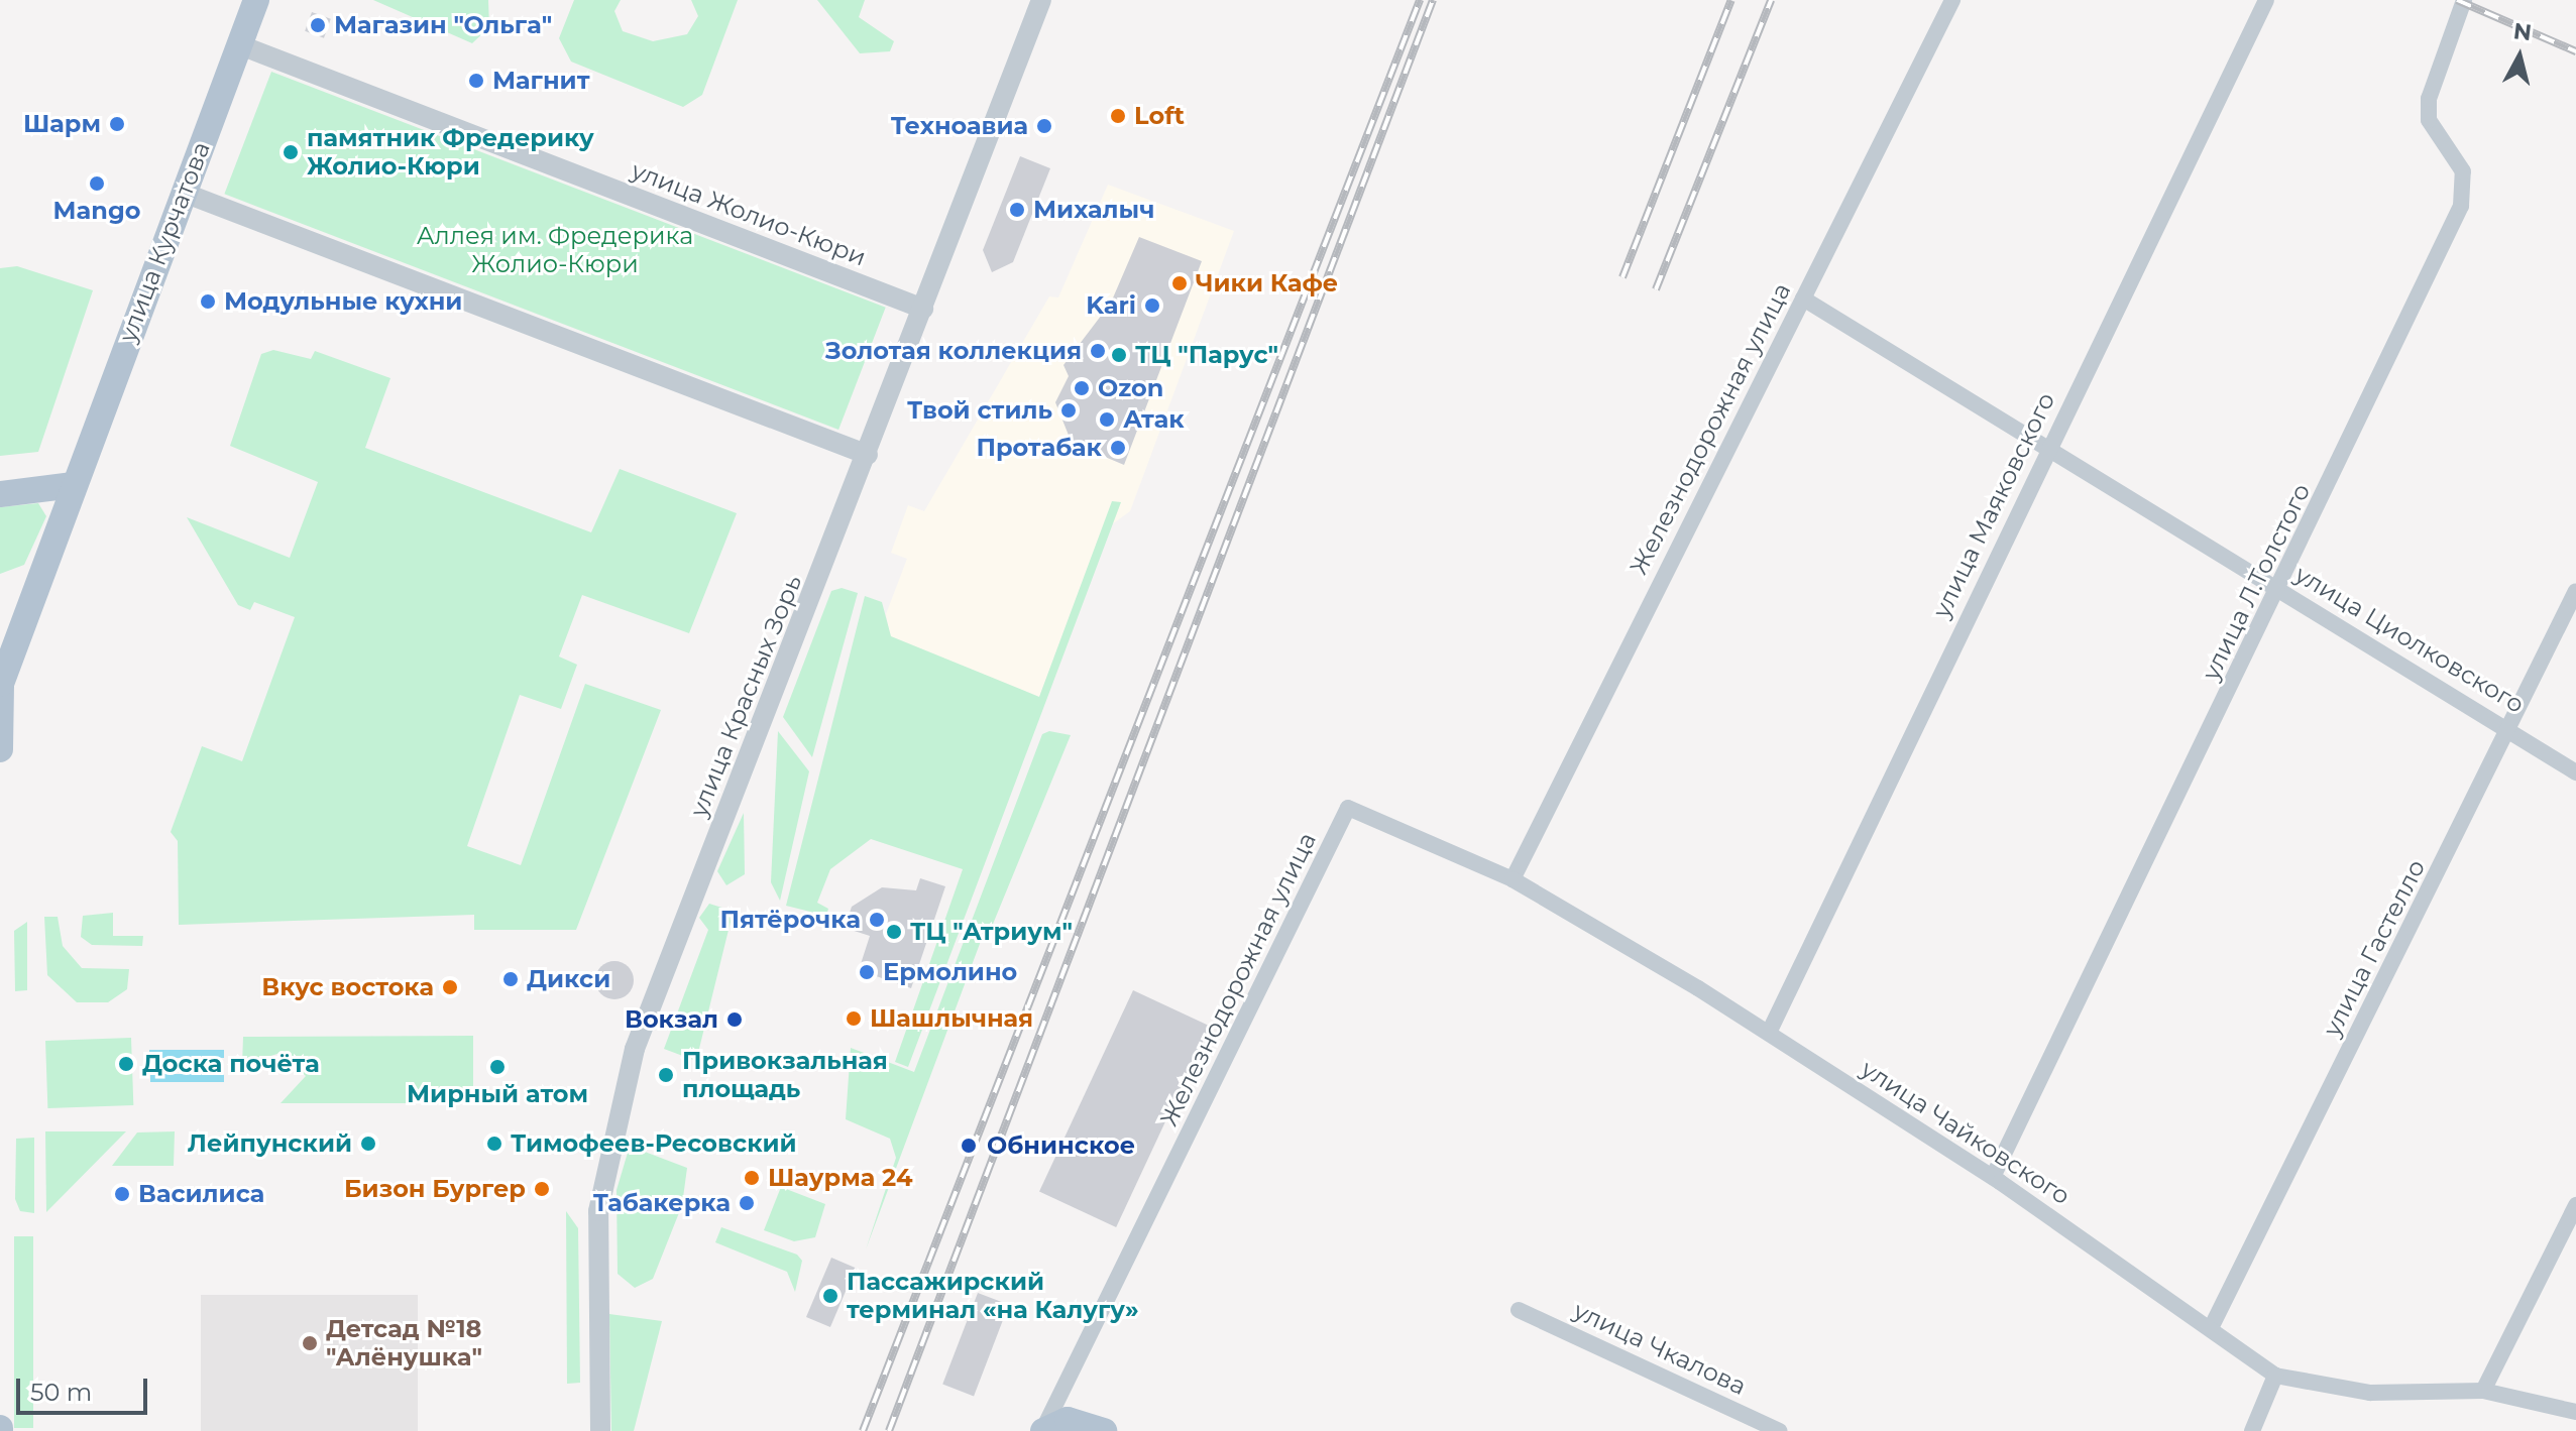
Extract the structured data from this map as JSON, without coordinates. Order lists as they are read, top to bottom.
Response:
{
  "streets": {
    "main road": ["улица Курчатова"],
    "street": [
      "улица Жолио-Кюри",
      "Железнодорожная улица",
      "улица Маяковского",
      "улица Л.Толстого",
      "улица Циолковского",
      "улица Красных Зорь",
      "улица Гастелло",
      "улица Чайковского",
      "улица Чкалова"
    ]
  },
  "crossings": [
    ["улица Жолио-Кюри", "улица Курчатова"],
    ["улица Жолио-Кюри", "улица Красных Зорь"],
    ["Железнодорожная улица", "улица Циолковского"],
    ["Железнодорожная улица", "улица Чайковского"],
    ["улица Маяковского", "улица Циолковского"],
    ["улица Маяковского", "улица Чайковского"],
    ["улица Л.Толстого", "улица Циолковского"],
    ["улица Л.Толстого", "улица Чайковского"],
    ["улица Циолковского", "улица Гастелло"],
    ["улица Гастелло", "улица Чайковского"]
  ],
  "parks": ["Аллея им. Фредерика Жолио-Кюри"],
  "places": [
    "Магазин \"Ольга\"",
    "Магнит",
    "Loft",
    "Шарм",
    "Техноавиа",
    "памятник Фредерику Жолио-Кюри",
    "Mango",
    "Михалыч",
    "Чики Кафе",
    "Модульные кухни",
    "Kari",
    "Золотая коллекция",
    "ТЦ \"Парус\"",
    "Ozon",
    "Твой стиль",
    "Атак",
    "Протабак",
    "Пятёрочка",
    "ТЦ \"Атриум\"",
    "Ермолино",
    "Дикси",
    "Вкус востока",
    "Шашлычная",
    "Вокзал",
    "Доска почёта",
    "Мирный атом",
    "Привокзальная площадь",
    "Лейпунский",
    "Тимофеев-Ресовский",
    "Обнинское",
    "Шаурма 24",
    "Бизон Бургер",
    "Василиса",
    "Табакерка",
    "Пассажирский терминал «на Калугу»",
    "Детсад №18 \"Алёнушка\""
  ],
  "scale_bar": "50 m",
  "north": "top"
}
